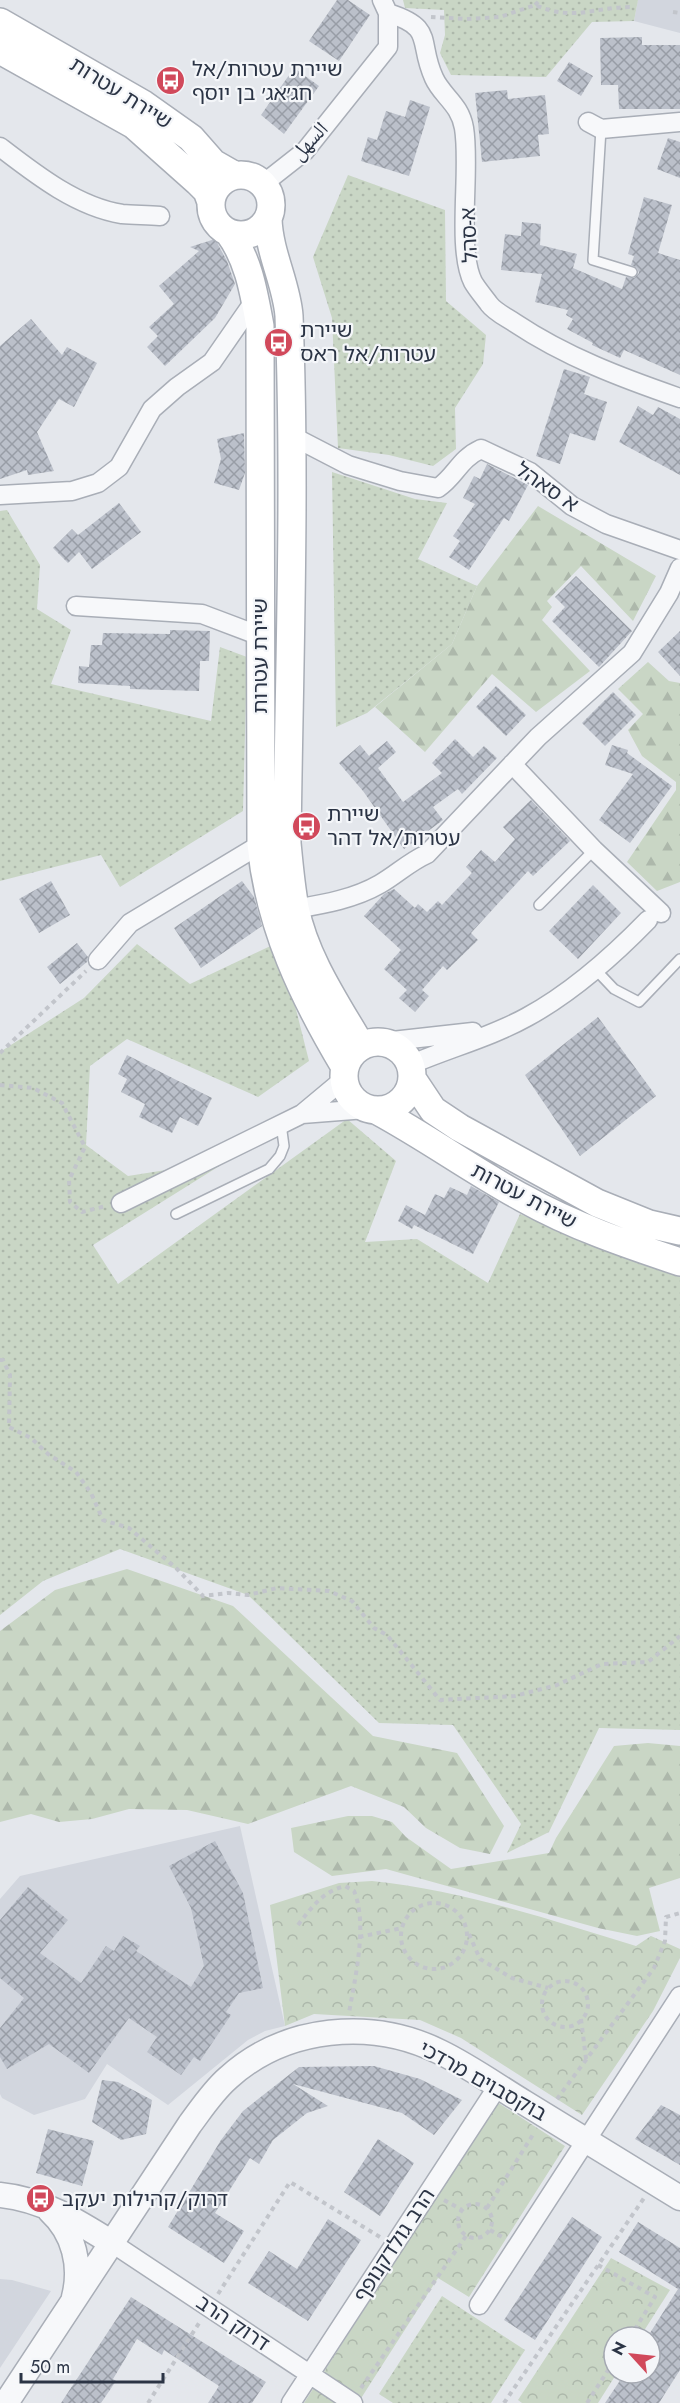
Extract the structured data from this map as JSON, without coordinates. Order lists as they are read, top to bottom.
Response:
{
  "streets": {
    "main road": ["שיירת עטרות"],
    "street": [
      "السهل",
      "א-סהל",
      "א סאהל",
      "בוקסבוים מרדכי",
      "הרב גולדקנופף",
      "דרוק הרב"
    ]
  },
  "crossings": [
    ["שיירת עטרות", "السهل"],
    ["שיירת עטרות", "א סאהל"],
    ["السهل", "א-סהל"],
    ["בוקסבוים מרדכי", "הרב גולדקנופף"],
    ["בוקסבוים מרדכי", "דרוק הרב"],
    ["הרב גולדקנופף", "דרוק הרב"]
  ],
  "places": {
    "bus stop": [
      "שיירת עטרות/אל חג׳אג׳ בן יוסף",
      "שיירת עטרות/אל ראס",
      "שיירת עטרות/אל דהר",
      "דרוק/קהילות יעקב"
    ]
  },
  "scale_bar": "50 m",
  "north": "top left"
}
